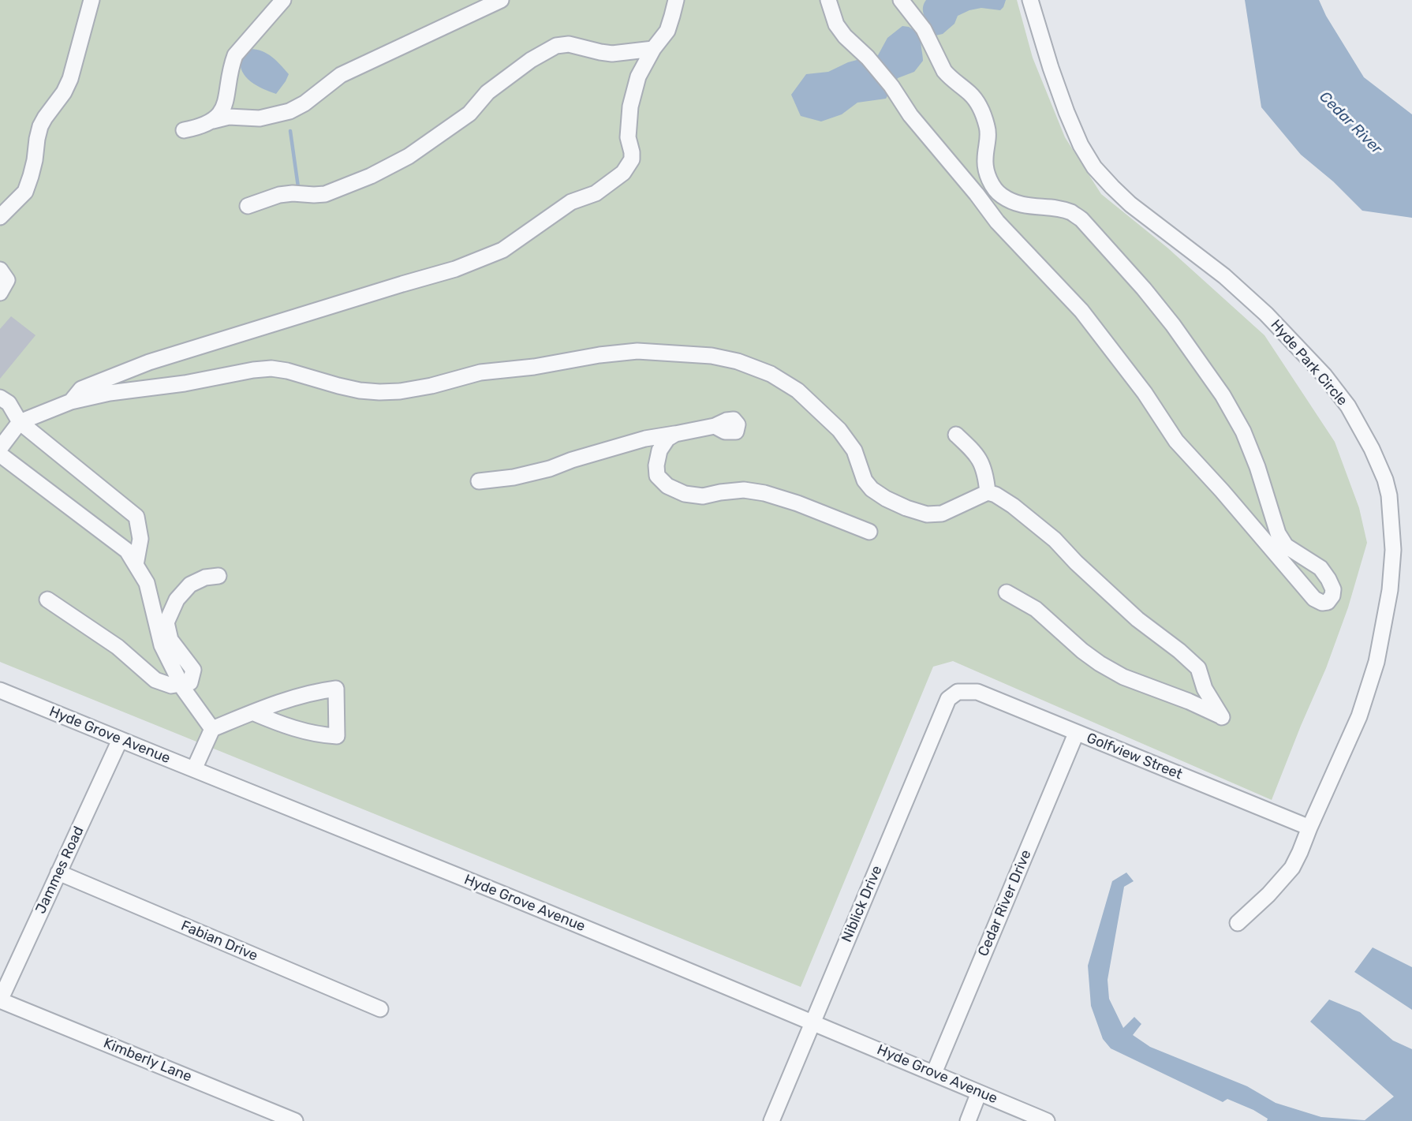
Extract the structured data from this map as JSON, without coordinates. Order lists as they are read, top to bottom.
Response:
{
  "streets": {
    "street": [
      "Hyde Park Circle",
      "Hyde Grove Avenue",
      "Golfview Street",
      "Jammes Road",
      "Cedar River Drive",
      "Niblick Drive",
      "Fabian Drive",
      "Kimberly Lane"
    ]
  },
  "crossings": [
    ["Hyde Park Circle", "Golfview Street"],
    ["Hyde Grove Avenue", "Jammes Road"],
    ["Hyde Grove Avenue", "Cedar River Drive"],
    ["Hyde Grove Avenue", "Niblick Drive"],
    ["Golfview Street", "Cedar River Drive"],
    ["Golfview Street", "Niblick Drive"],
    ["Jammes Road", "Fabian Drive"],
    ["Jammes Road", "Kimberly Lane"]
  ],
  "water": ["Cedar River"]
}
